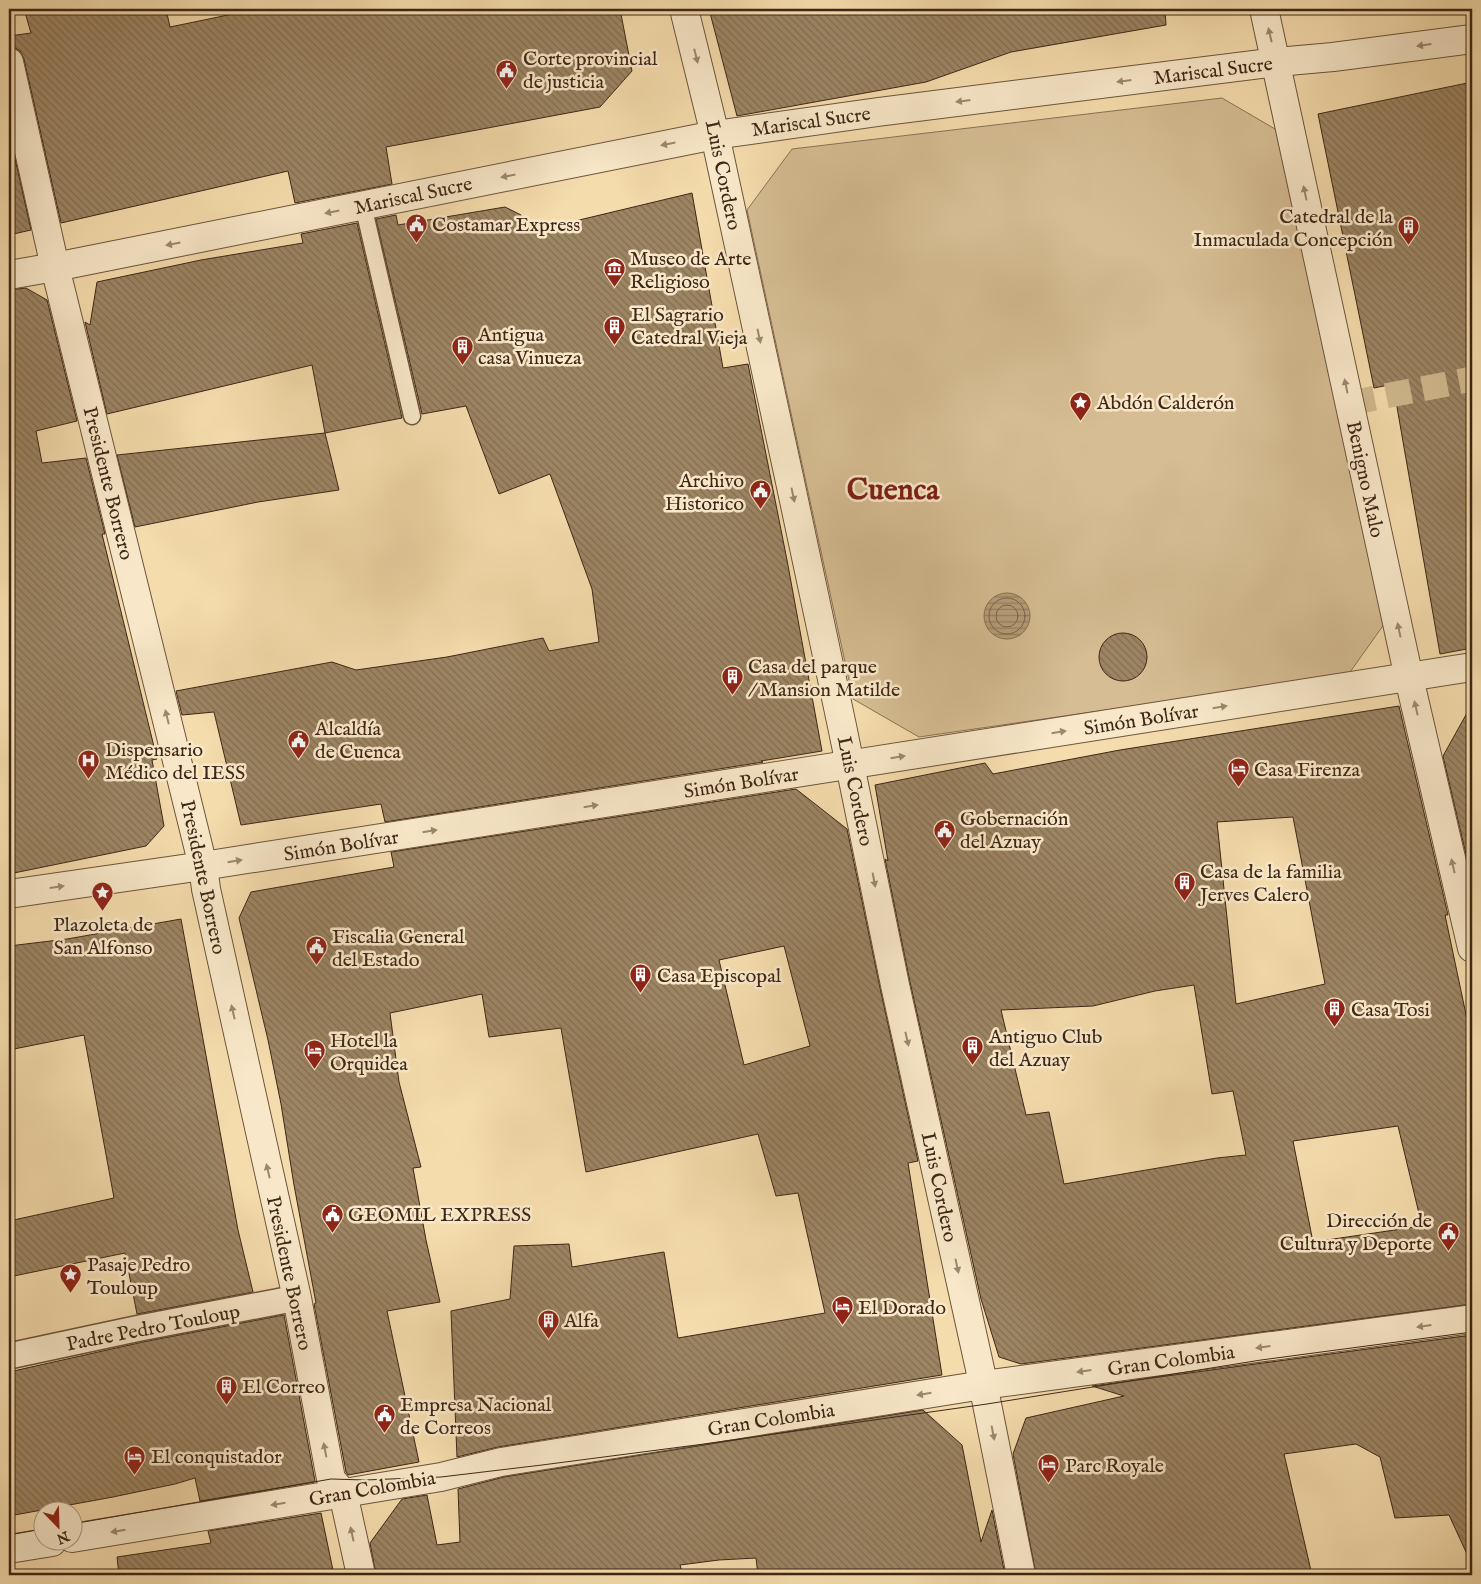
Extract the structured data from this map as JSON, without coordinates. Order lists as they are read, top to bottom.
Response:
{
  "streets": {
    "street": [
      "Mariscal Sucre",
      "Luis Cordero",
      "Benigno Malo",
      "Presidente Borrero",
      "Simón Bolívar",
      "Padre Pedro Touloup",
      "Gran Colombia"
    ]
  },
  "crossings": [
    ["Mariscal Sucre", "Luis Cordero"],
    ["Mariscal Sucre", "Benigno Malo"],
    ["Mariscal Sucre", "Presidente Borrero"],
    ["Luis Cordero", "Simón Bolívar"],
    ["Luis Cordero", "Gran Colombia"],
    ["Benigno Malo", "Simón Bolívar"],
    ["Presidente Borrero", "Simón Bolívar"],
    ["Presidente Borrero", "Padre Pedro Touloup"],
    ["Presidente Borrero", "Gran Colombia"]
  ],
  "one_way": [
    "Mariscal Sucre",
    "Luis Cordero",
    "Benigno Malo",
    "Presidente Borrero",
    "Simón Bolívar",
    "Gran Colombia"
  ],
  "districts": ["Cuenca"],
  "places": {
    "public building": [
      "Corte provincial de justicia",
      "Costamar Express",
      "Archivo Historico",
      "Alcaldía de Cuenca",
      "Gobernación del Azuay",
      "Fiscalia General del Estado",
      "GEOMIL EXPRESS",
      "Dirección de Cultura y Deporte",
      "Empresa Nacional de Correos"
    ],
    "building": [
      "Catedral de la Inmaculada Concepción",
      "El Sagrario Catedral Vieja",
      "Antigua casa Vinueza",
      "Casa del parque / Mansion Matilde",
      "Casa de la familia Jerves Calero",
      "Casa Episcopal",
      "Casa Tosi",
      "Antiguo Club del Azuay",
      "Alfa",
      "El Correo"
    ],
    "museum": ["Museo de Arte Religioso"],
    "place": ["Abdón Calderón", "Plazoleta de San Alfonso", "Pasaje Pedro Touloup"],
    "hospital": ["Dispensario Médico del IESS"],
    "hotel": [
      "Casa Firenza",
      "Hotel la Orquidea",
      "El Dorado",
      "El conquistador",
      "Parc Royale"
    ]
  },
  "north": "bottom right"
}
